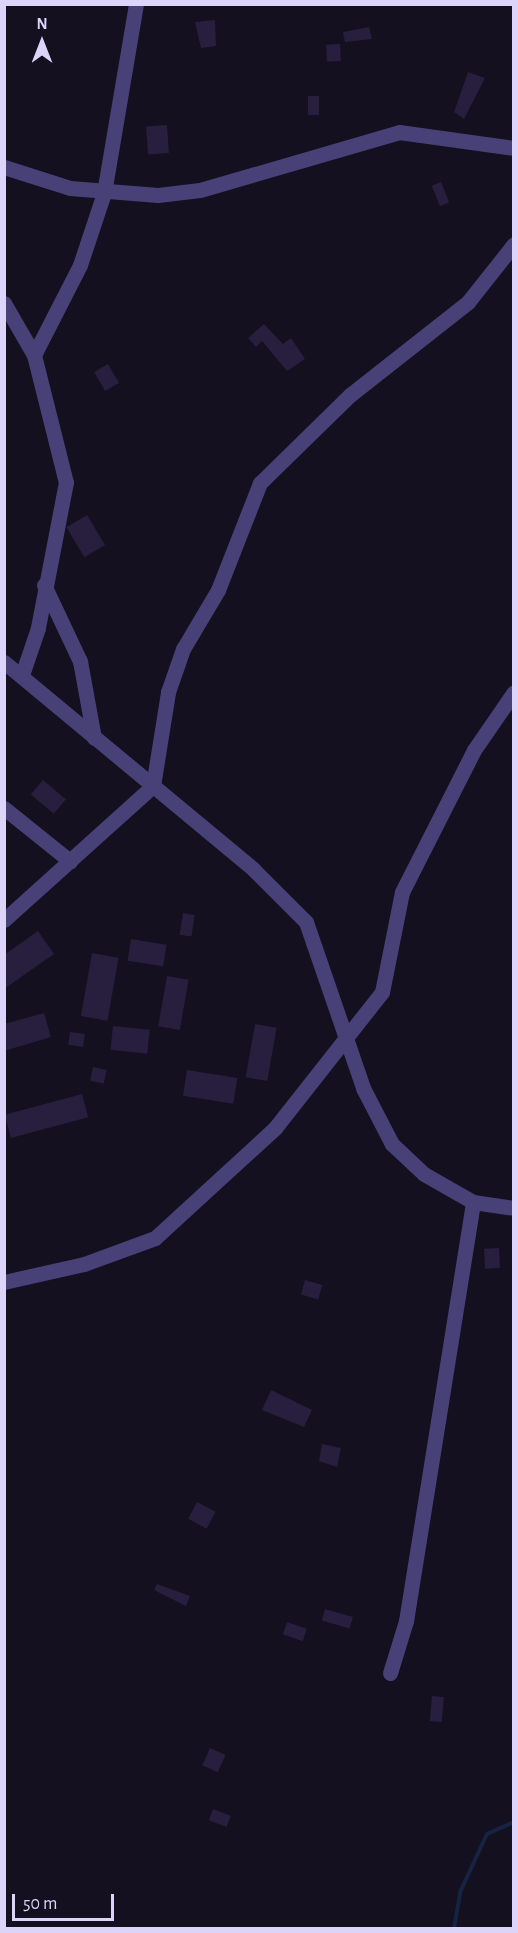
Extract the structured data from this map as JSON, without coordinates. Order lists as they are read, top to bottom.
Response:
{
  "scale_bar": "50 m",
  "north": "top"
}
